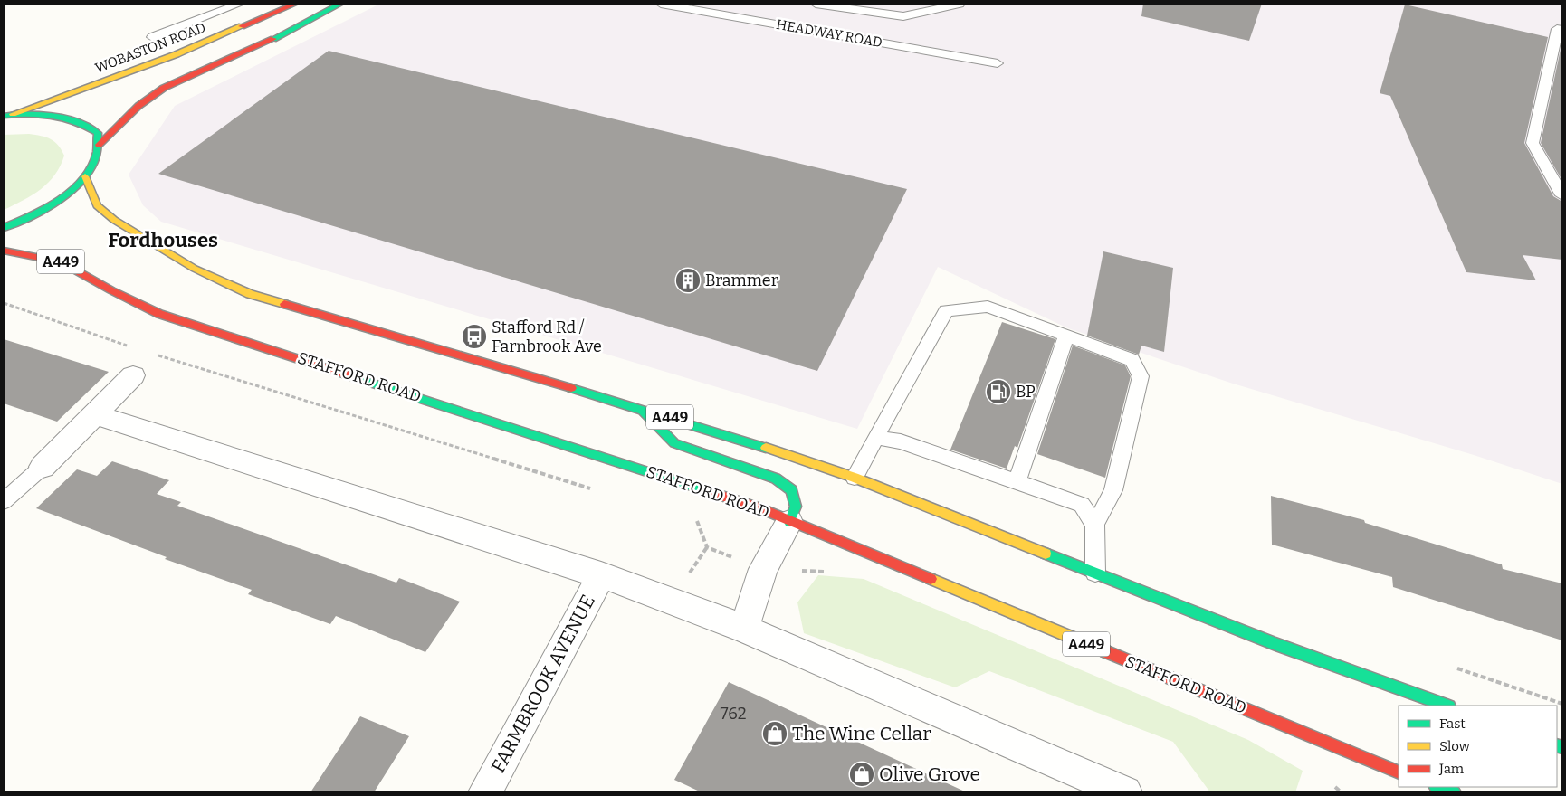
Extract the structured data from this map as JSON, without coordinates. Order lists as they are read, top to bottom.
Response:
{
  "streets": {
    "main road": ["WOBASTON ROAD", "A449", "STAFFORD ROAD"],
    "street": ["FARMBROOK AVENUE"],
    "lane": ["HEADWAY ROAD"]
  },
  "districts": ["Fordhouses"],
  "places": {
    "building": ["Brammer"],
    "bus stop": ["Stafford Rd / Farnbrook Ave"],
    "fuel station": ["BP"],
    "shop": ["The Wine Cellar", "Olive Grove"]
  },
  "house_numbers": ["762"],
  "legend": ["Fast", "Slow", "Jam"]
}
